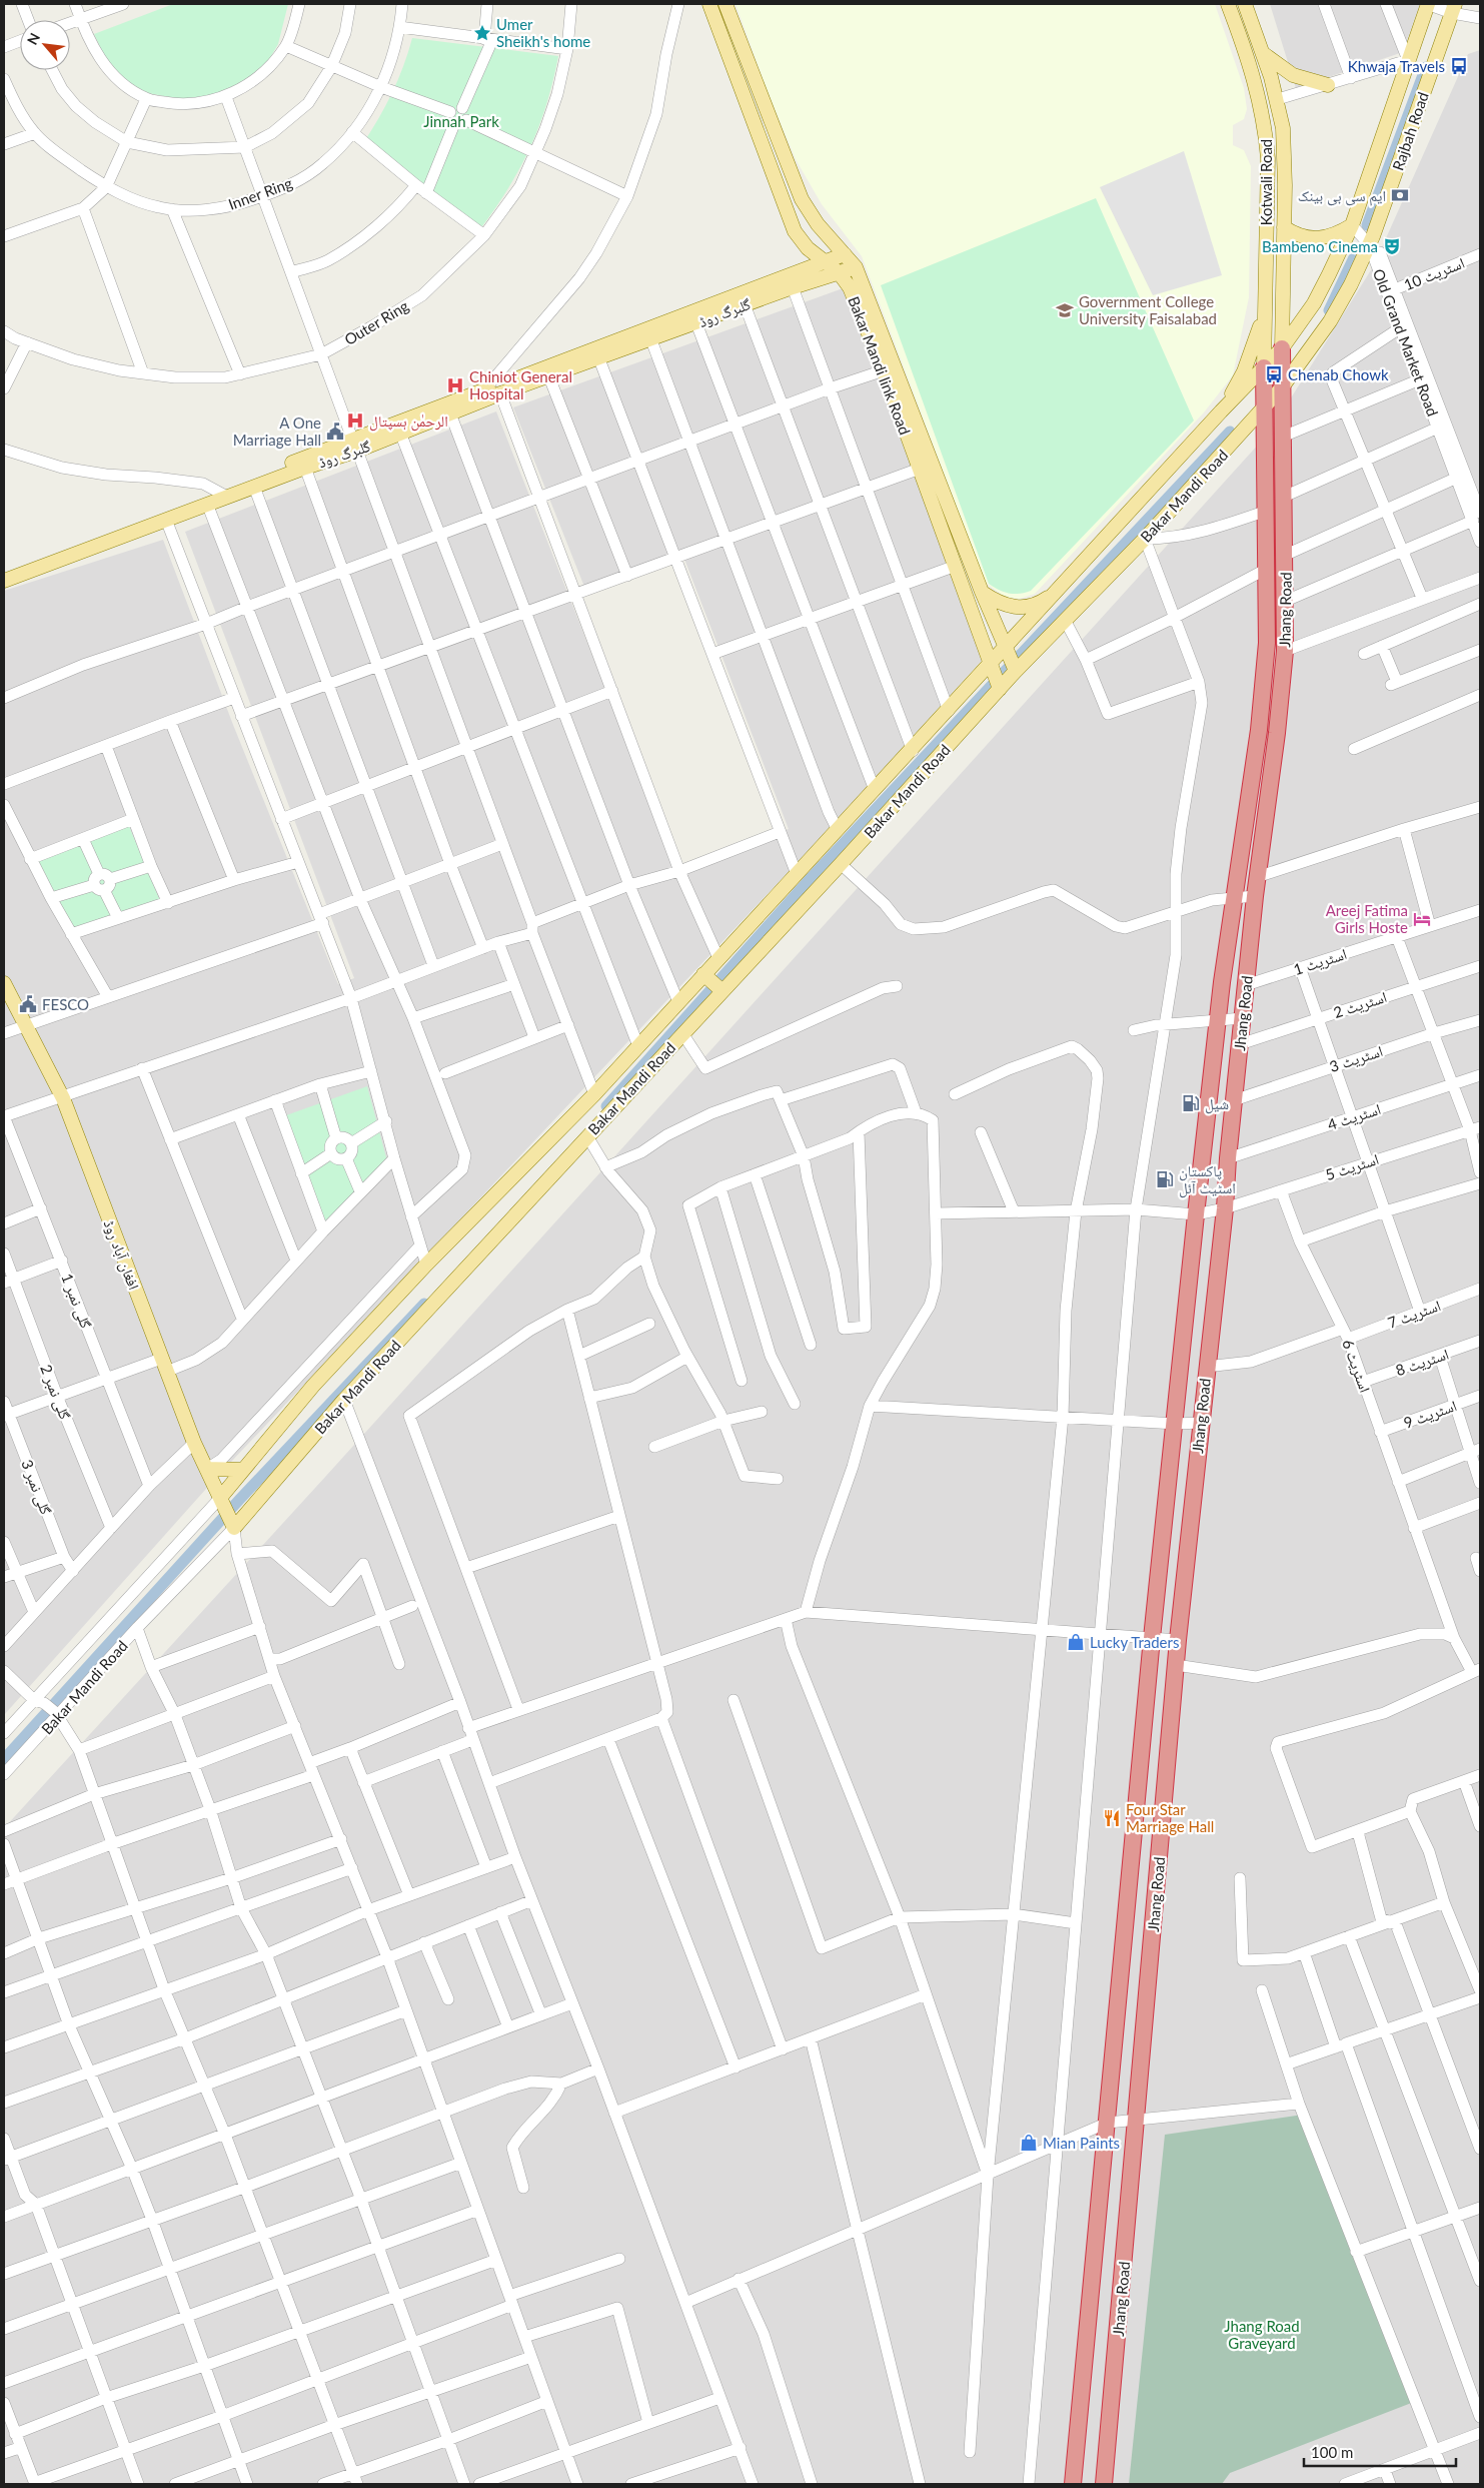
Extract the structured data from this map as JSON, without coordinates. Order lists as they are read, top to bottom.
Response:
{
  "streets": {
    "highway": ["Jhang Road"],
    "main road": [
      "Rajbah Road",
      "Kotwali Road",
      "گلبرگ روڈ",
      "Bakar Mandi link Road",
      "Bakar Mandi Road",
      "افغان آباد روڈ"
    ],
    "street": [
      "Inner Ring",
      "اسٹریٹ 10",
      "Outer Ring",
      "Old Grand Market Road",
      "اسٹریٹ 1",
      "اسٹریٹ 2",
      "اسٹریٹ 3",
      "اسٹریٹ 4",
      "اسٹریٹ 5",
      "گلی نمبر 1",
      "اسٹریٹ 7",
      "اسٹریٹ 8",
      "اسٹریٹ 6",
      "گلی نمبر 2",
      "اسٹریٹ 9",
      "گلی نمبر 3"
    ]
  },
  "crossings": [
    ["Rajbah Road", "Kotwali Road"],
    ["Rajbah Road", "Old Grand Market Road"],
    ["Rajbah Road", "Bakar Mandi Road"],
    ["Rajbah Road", "Jhang Road"],
    ["Kotwali Road", "Bakar Mandi Road"],
    ["Kotwali Road", "Jhang Road"],
    ["اسٹریٹ 10", "Old Grand Market Road"],
    ["گلبرگ روڈ", "Bakar Mandi link Road"],
    ["Bakar Mandi link Road", "Bakar Mandi Road"],
    ["Bakar Mandi Road", "Jhang Road"],
    ["Bakar Mandi Road", "افغان آباد روڈ"],
    ["Jhang Road", "اسٹریٹ 1"],
    ["Jhang Road", "اسٹریٹ 2"],
    ["Jhang Road", "اسٹریٹ 3"],
    ["Jhang Road", "اسٹریٹ 4"],
    ["Jhang Road", "اسٹریٹ 5"],
    ["Jhang Road", "اسٹریٹ 7"],
    ["اسٹریٹ 5", "اسٹریٹ 6"],
    ["اسٹریٹ 7", "اسٹریٹ 6"],
    ["اسٹریٹ 8", "اسٹریٹ 6"],
    ["اسٹریٹ 6", "اسٹریٹ 9"]
  ],
  "parks": ["Jinnah Park", "Jhang Road Graveyard"],
  "places": {
    "place": ["Umer Sheikh's home"],
    "bus stop": ["Khwaja Travels", "Chenab Chowk"],
    "bank": ["ایم سی بی بینک"],
    "theatre": ["Bambeno Cinema"],
    "school or university": ["Government College University Faisalabad"],
    "hospital": ["Chiniot General Hospital", "الرحمٰن ہسپتال"],
    "public building": ["A One Marriage Hall", "FESCO"],
    "hotel": ["Areej Fatima Girls Hoste"],
    "fuel station": ["شیل", "پاکستان اسٹیٹ آئل"],
    "shop": ["Lucky Traders", "Mian Paints"],
    "restaurant": ["Four Star Marriage Hall"]
  },
  "scale_bar": "100 m",
  "north": "top left"
}
